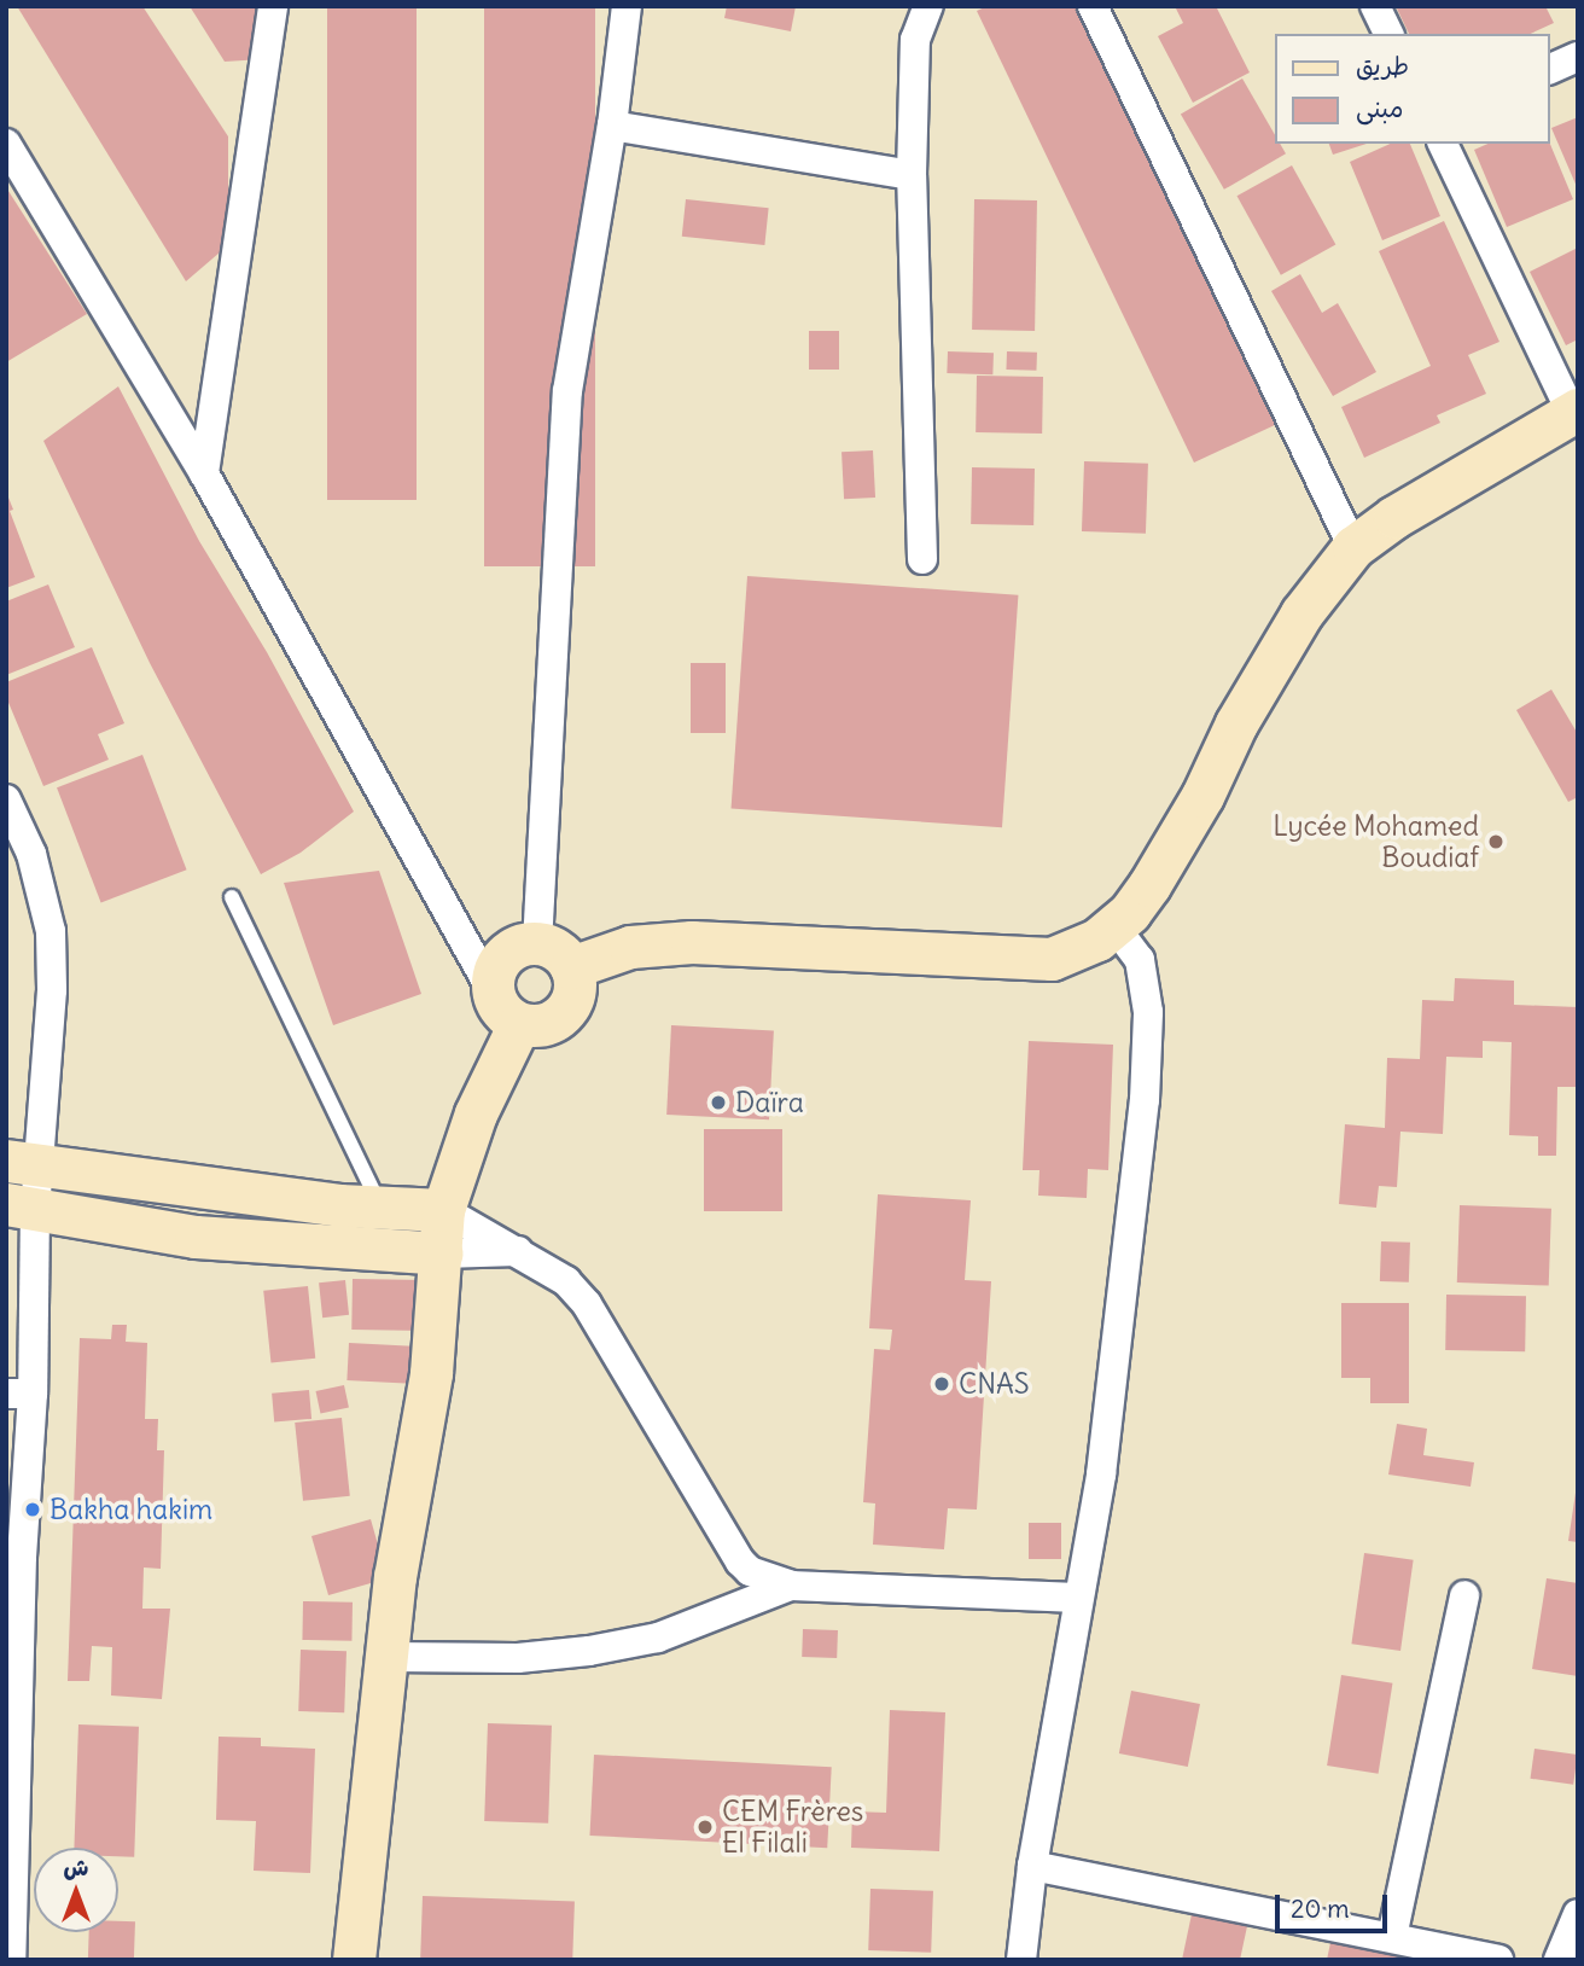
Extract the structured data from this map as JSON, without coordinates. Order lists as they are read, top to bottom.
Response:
{
  "places": [
    "Lycée Mohamed Boudiaf",
    "Daïra",
    "CNAS",
    "Bakha hakim",
    "CEM Frères El Filali"
  ],
  "legend": ["طريق", "مبنى"],
  "scale_bar": "20 m",
  "north": "top"
}
